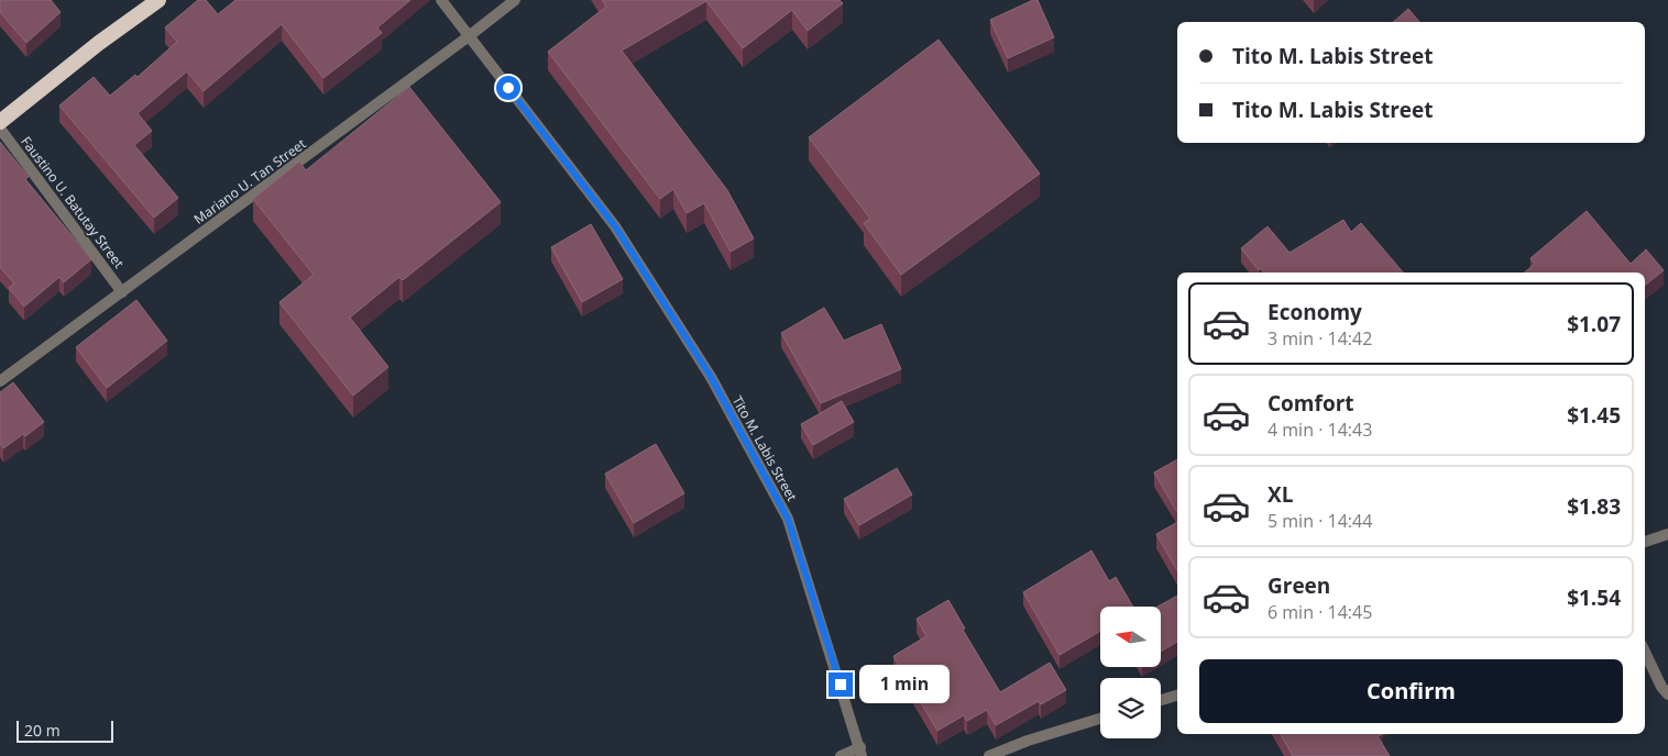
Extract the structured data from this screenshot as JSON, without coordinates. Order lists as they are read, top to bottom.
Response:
{
  "streets": {
    "street": ["Mariano U. Tan Street", "Faustino U. Batutay Street", "Tito M. Labis Street"]
  },
  "crossings": [
    ["Mariano U. Tan Street", "Faustino U. Batutay Street"],
    ["Mariano U. Tan Street", "Tito M. Labis Street"]
  ],
  "scale_bar": "20 m",
  "north": "left",
  "page": {
    "banner": ["Tito M. Labis Street", "Tito M. Labis Street"],
    "list": [
      {
        "name": "Economy",
        "note": "3 min · 14:42",
        "value": "$1.07"
      },
      {
        "name": "Comfort",
        "note": "4 min · 14:43",
        "value": "$1.45"
      },
      {
        "name": "XL",
        "note": "5 min · 14:44",
        "value": "$1.83"
      },
      {
        "name": "Green",
        "note": "6 min · 14:45",
        "value": "$1.54"
      }
    ],
    "buttons": "Confirm",
    "bubble": "1 min",
    "scale": "20 m"
  }
}
